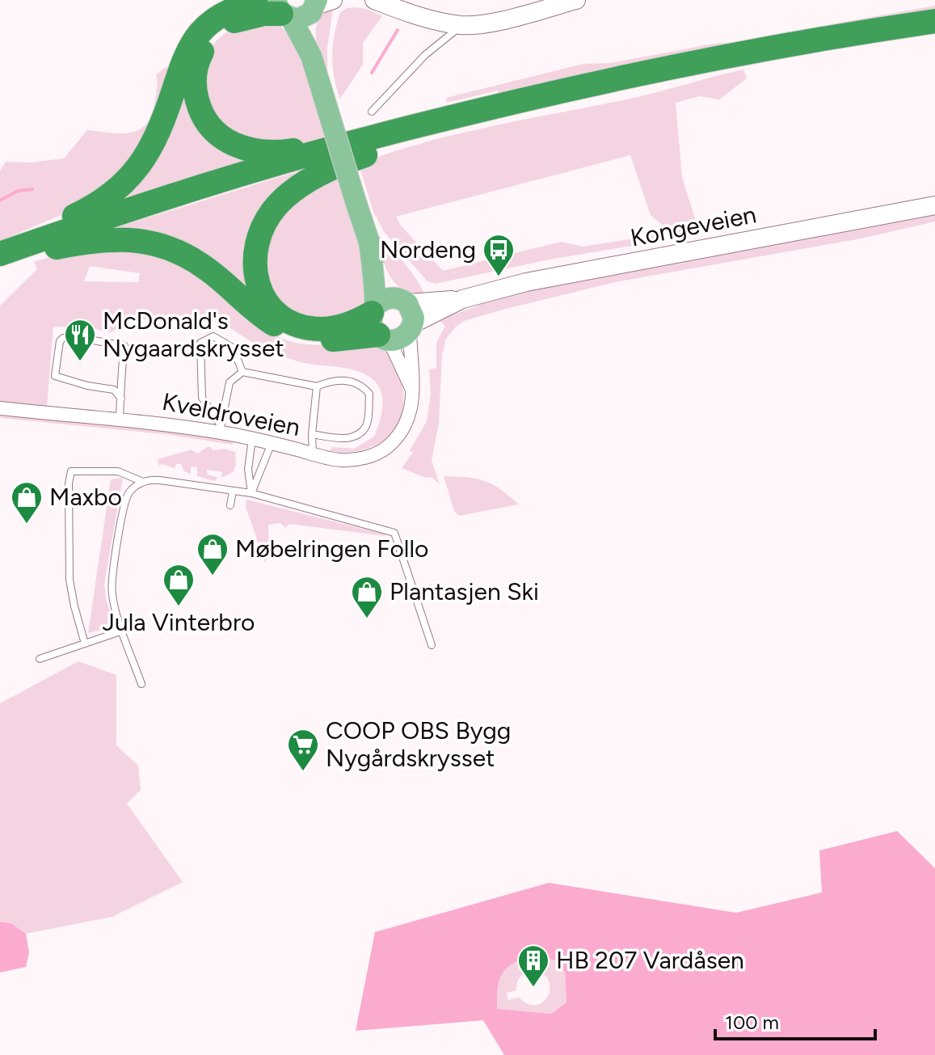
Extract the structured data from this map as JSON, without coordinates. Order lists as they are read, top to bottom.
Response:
{
  "streets": {
    "main road": ["Kongeveien"],
    "street": ["Kveldroveien"]
  },
  "crossings": [
    ["Kongeveien", "Kveldroveien"]
  ],
  "places": {
    "bus stop": ["Nordeng"],
    "restaurant": ["McDonald's Nygaardskrysset"],
    "shop": [
      "Maxbo",
      "Møbelringen Follo",
      "Jula Vinterbro",
      "Plantasjen Ski"
    ],
    "supermarket": ["COOP OBS Bygg Nygårdskrysset"],
    "building": ["HB 207 Vardåsen"]
  },
  "scale_bar": "100 m"
}
